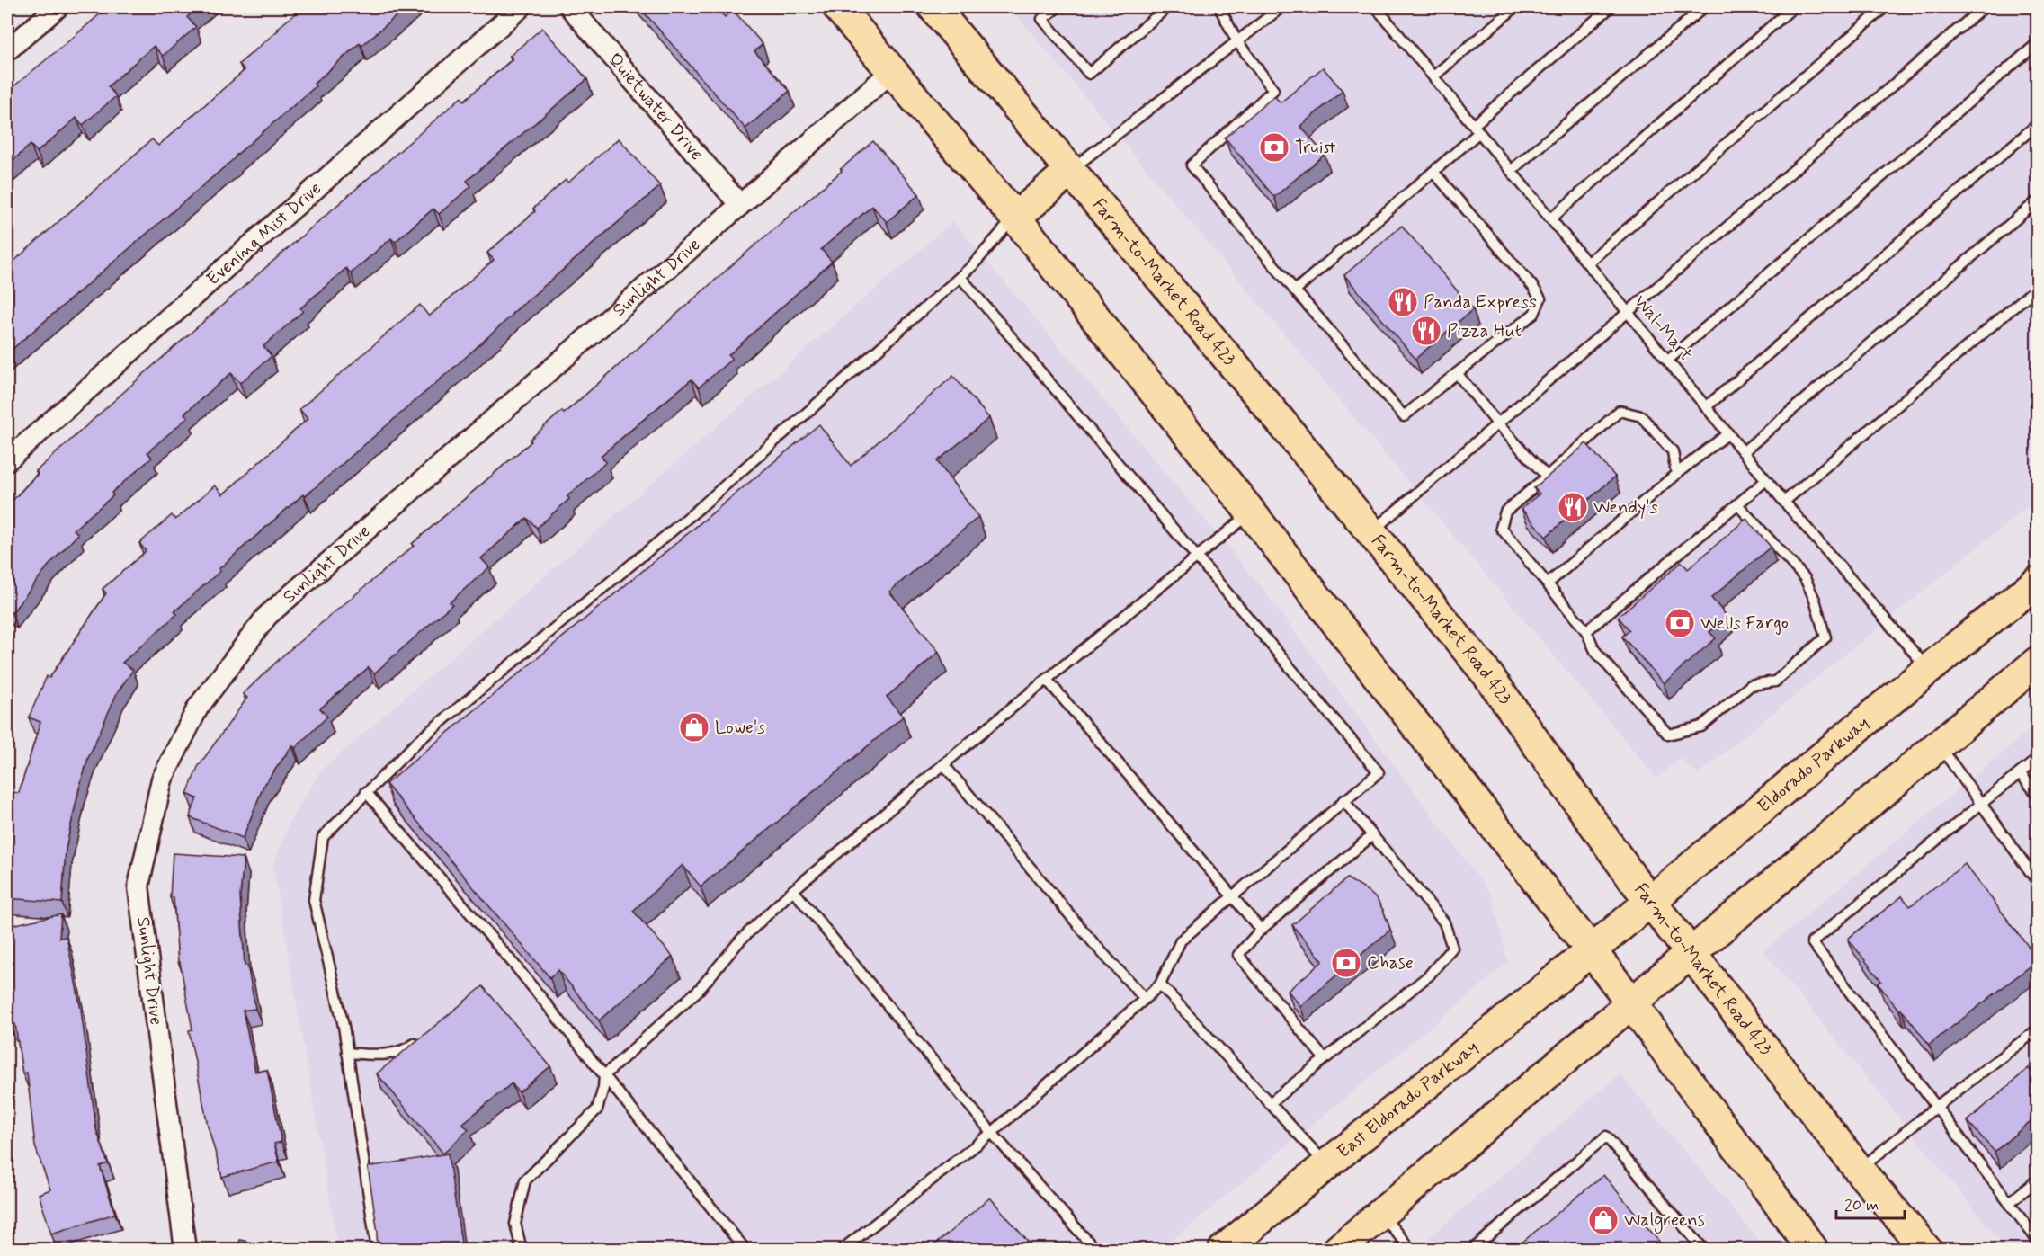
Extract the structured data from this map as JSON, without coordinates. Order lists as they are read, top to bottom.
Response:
{
  "streets": {
    "main road": ["Farm-to-Market Road 423", "Eldorado Parkway", "East Eldorado Parkway"],
    "street": ["Quietwater Drive", "Evening Mist Drive", "Sunlight Drive"],
    "lane": ["Wal-Mart"]
  },
  "crossings": [
    ["Quietwater Drive", "Sunlight Drive"],
    ["Farm-to-Market Road 423", "Eldorado Parkway"],
    ["Wal-Mart", "Eldorado Parkway"],
    ["Eldorado Parkway", "East Eldorado Parkway"]
  ],
  "places": {
    "bank": ["Truist", "Wells Fargo", "Chase"],
    "restaurant": ["Panda Express", "Pizza Hut", "Wendy's"],
    "shop": ["Lowe's", "Walgreens"]
  },
  "scale_bar": "20 m"
}
